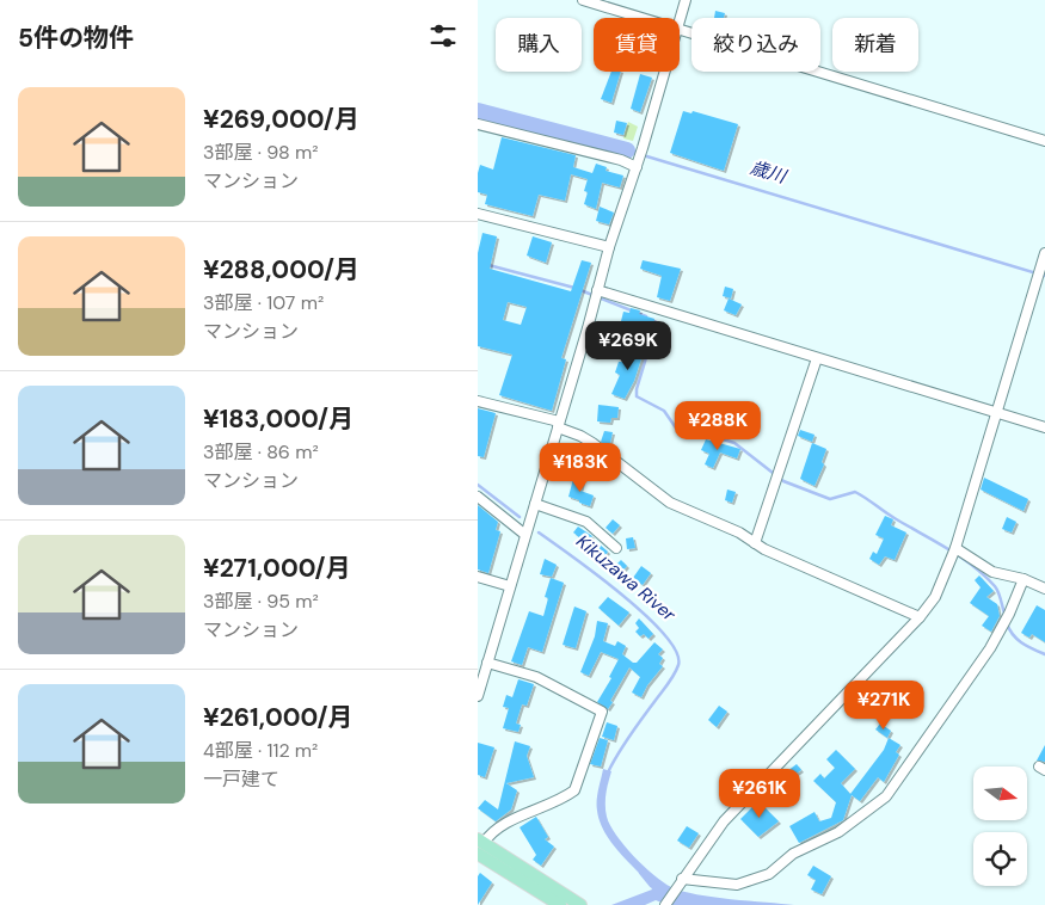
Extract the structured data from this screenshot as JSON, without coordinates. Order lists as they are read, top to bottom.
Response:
{
  "water": ["歳川", "Kikuzawa River"],
  "north": "right",
  "page": {
    "heading": "5件の物件",
    "chip": [
      "購入",
      "賃貸",
      "絞り込み",
      "新着"
    ],
    "list": [
      {
        "name": "¥269,000/月",
        "note": "3部屋 · 98 m² · マンション"
      },
      {
        "name": "¥288,000/月",
        "note": "3部屋 · 107 m² · マンション"
      },
      {
        "name": "¥183,000/月",
        "note": "3部屋 · 86 m² · マンション"
      },
      {
        "name": "¥271,000/月",
        "note": "3部屋 · 95 m² · マンション"
      },
      {
        "name": "¥261,000/月",
        "note": "4部屋 · 112 m² · 一戸建て"
      }
    ],
    "price": [
      "¥269K",
      "¥288K",
      "¥183K",
      "¥271K",
      "¥261K"
    ]
  }
}
